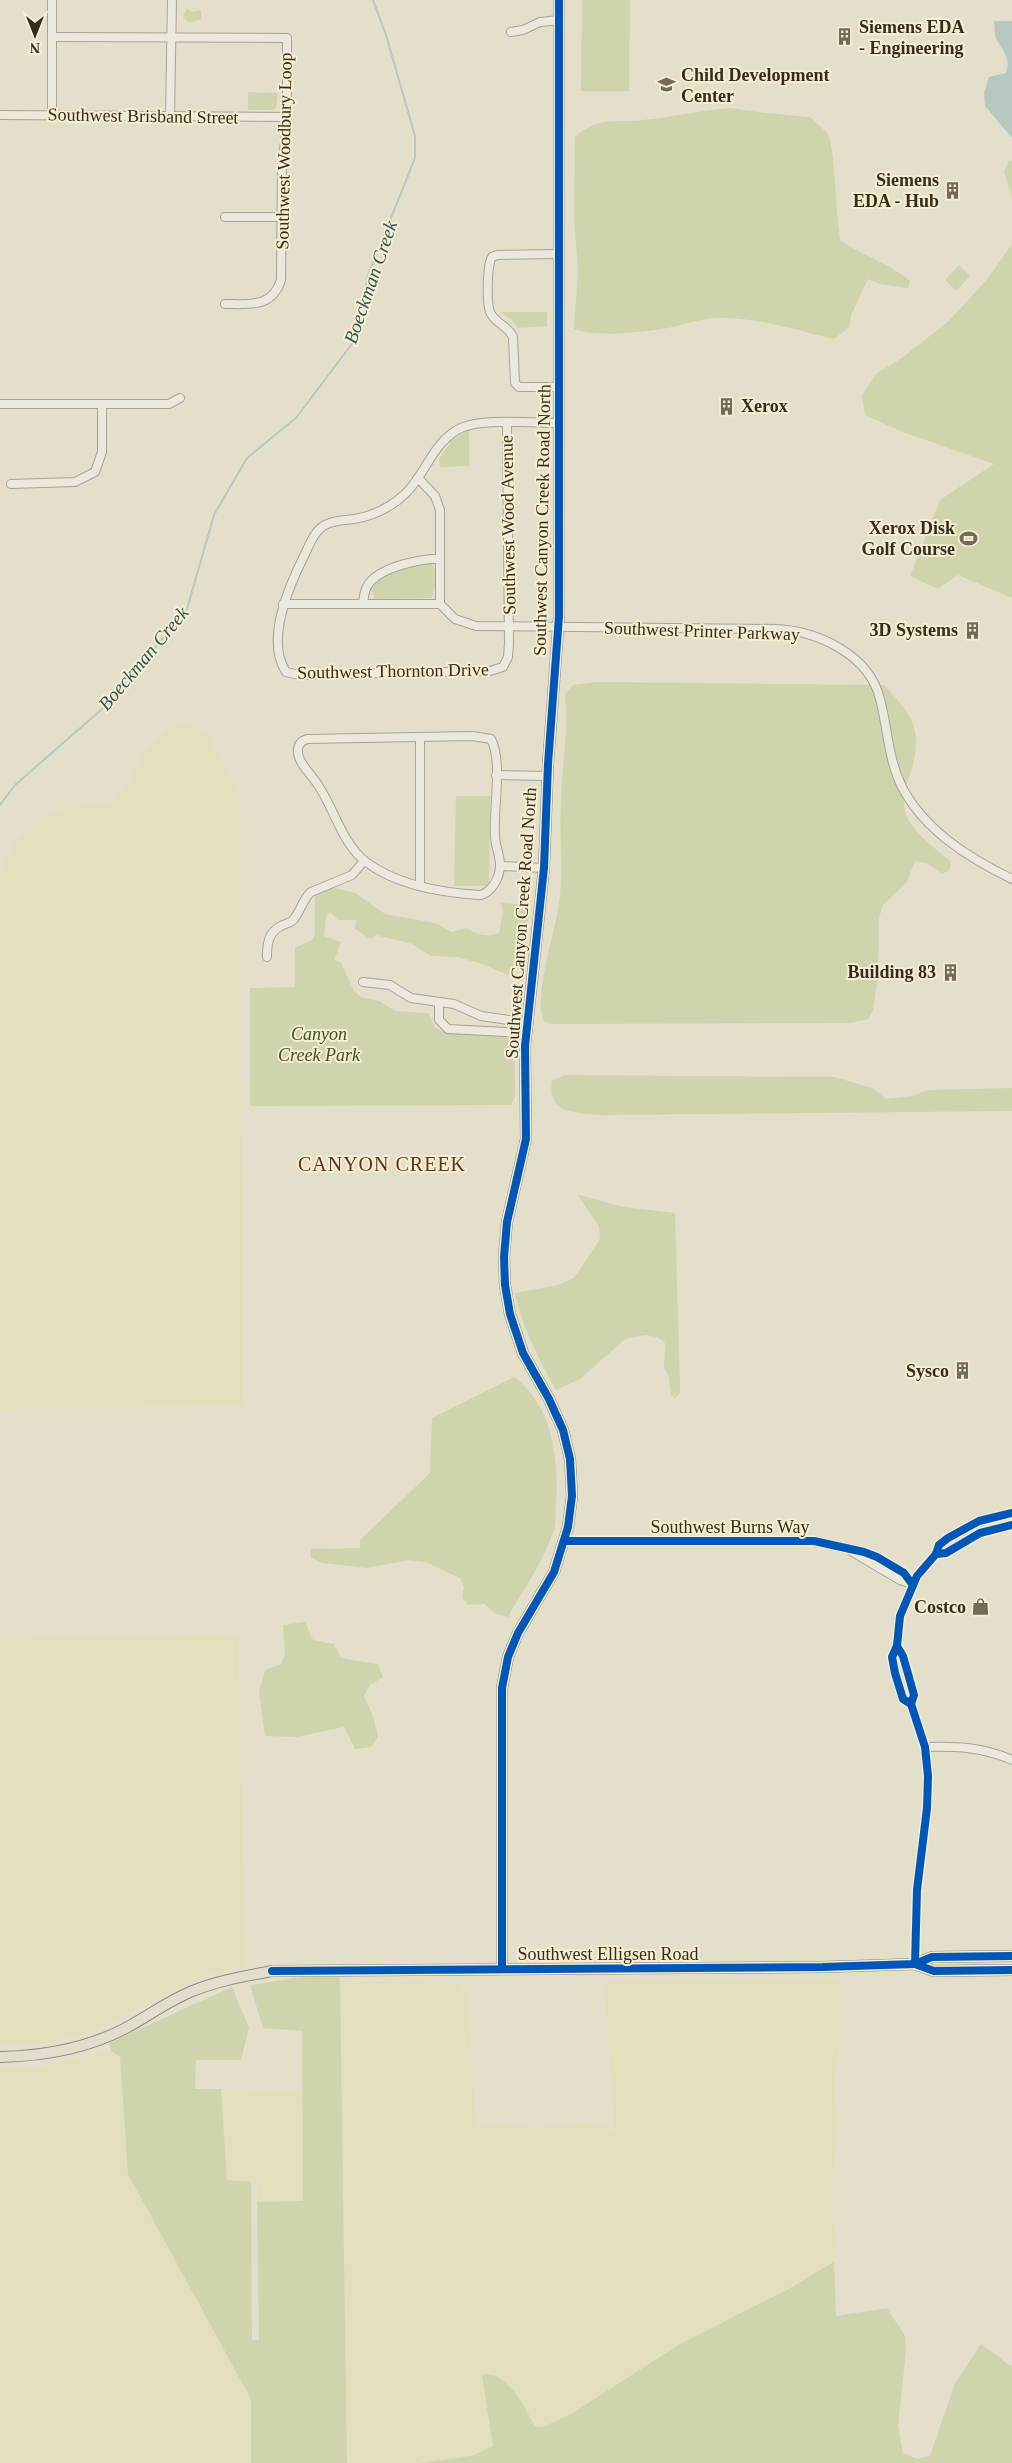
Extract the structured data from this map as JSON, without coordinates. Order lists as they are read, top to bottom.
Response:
{
  "streets": {
    "main road": ["Southwest Canyon Creek Road North", "Southwest Elligsen Road"],
    "street": [
      "Southwest Brisband Street",
      "Southwest Woodbury Loop",
      "Southwest Wood Avenue",
      "Southwest Printer Parkway",
      "Southwest Thornton Drive",
      "Southwest Burns Way"
    ]
  },
  "crossings": [
    ["Southwest Brisband Street", "Southwest Woodbury Loop"],
    ["Southwest Canyon Creek Road North", "Southwest Printer Parkway"],
    ["Southwest Canyon Creek Road North", "Southwest Thornton Drive"],
    ["Southwest Canyon Creek Road North", "Southwest Burns Way"],
    ["Southwest Canyon Creek Road North", "Southwest Elligsen Road"],
    ["Southwest Wood Avenue", "Southwest Printer Parkway"],
    ["Southwest Wood Avenue", "Southwest Thornton Drive"],
    ["Southwest Printer Parkway", "Southwest Thornton Drive"]
  ],
  "districts": ["CANYON CREEK"],
  "water": ["Boeckman Creek"],
  "parks": ["Canyon Creek Park"],
  "places": {
    "building": [
      "Siemens EDA - Engineering",
      "Siemens EDA - Hub",
      "Xerox",
      "3D Systems",
      "Building 83",
      "Sysco"
    ],
    "school or university": ["Child Development Center"],
    "sports": ["Xerox Disk Golf Course"],
    "shop": ["Costco"]
  },
  "north": "bottom"
}
